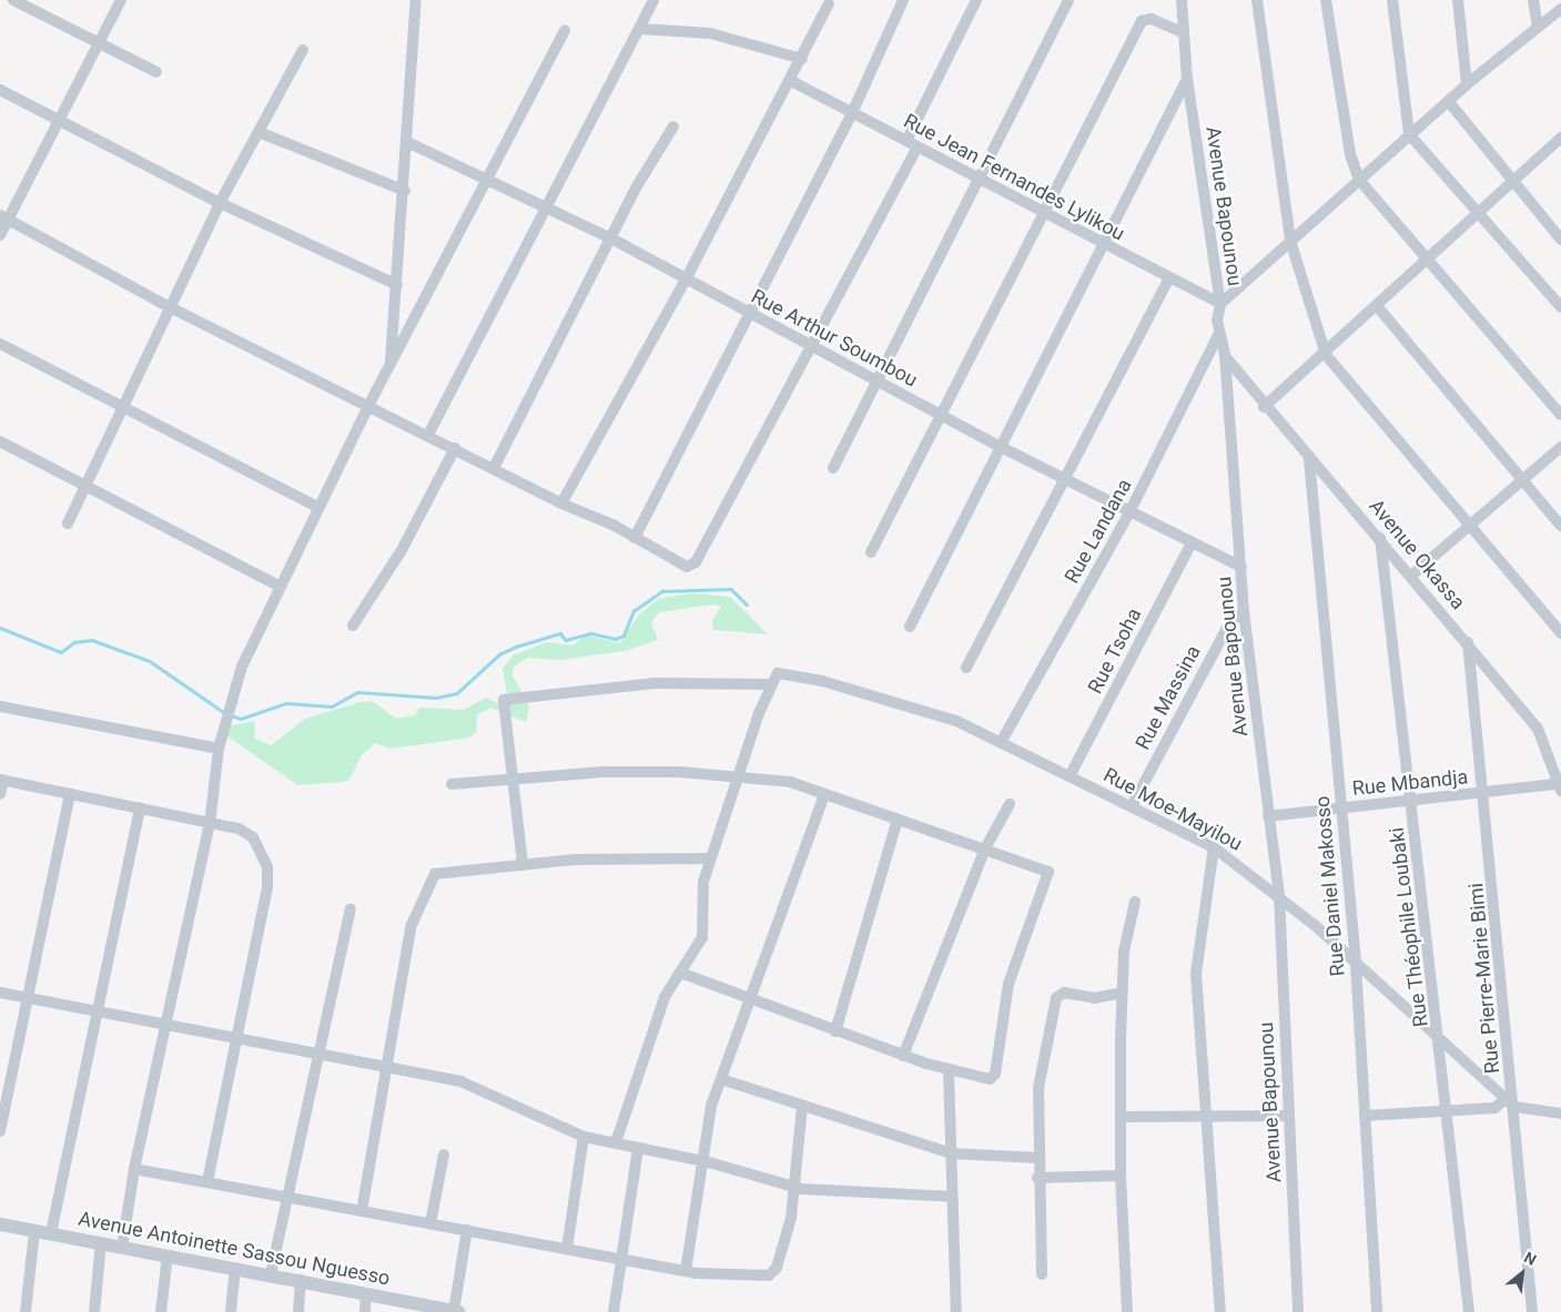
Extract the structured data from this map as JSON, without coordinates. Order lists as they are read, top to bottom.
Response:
{
  "streets": {
    "street": [
      "Rue Jean Fernandes Lylikou",
      "Avenue Bapounou",
      "Rue Arthur Soumbou",
      "Rue Landana",
      "Avenue Okassa",
      "Rue Tsoha",
      "Rue Massina",
      "Rue Mbandja",
      "Rue Moe-Mayilou",
      "Rue Daniel Makosso",
      "Rue Théophile Loubaki",
      "Rue Pierre-Marie Bimi",
      "Avenue Antoinette Sassou Nguesso"
    ]
  },
  "crossings": [
    ["Rue Jean Fernandes Lylikou", "Avenue Bapounou"],
    ["Avenue Bapounou", "Rue Arthur Soumbou"],
    ["Avenue Bapounou", "Rue Landana"],
    ["Avenue Bapounou", "Avenue Okassa"],
    ["Avenue Bapounou", "Rue Massina"],
    ["Avenue Bapounou", "Rue Mbandja"],
    ["Avenue Bapounou", "Rue Moe-Mayilou"],
    ["Rue Arthur Soumbou", "Rue Landana"],
    ["Rue Arthur Soumbou", "Rue Tsoha"],
    ["Rue Landana", "Rue Moe-Mayilou"],
    ["Avenue Okassa", "Rue Mbandja"],
    ["Avenue Okassa", "Rue Daniel Makosso"],
    ["Avenue Okassa", "Rue Théophile Loubaki"],
    ["Avenue Okassa", "Rue Pierre-Marie Bimi"],
    ["Rue Tsoha", "Rue Moe-Mayilou"],
    ["Rue Massina", "Rue Moe-Mayilou"],
    ["Rue Mbandja", "Rue Daniel Makosso"],
    ["Rue Mbandja", "Rue Théophile Loubaki"],
    ["Rue Mbandja", "Rue Pierre-Marie Bimi"],
    ["Rue Moe-Mayilou", "Rue Daniel Makosso"],
    ["Rue Moe-Mayilou", "Rue Théophile Loubaki"],
    ["Rue Moe-Mayilou", "Rue Pierre-Marie Bimi"]
  ],
  "north": "top right"
}
